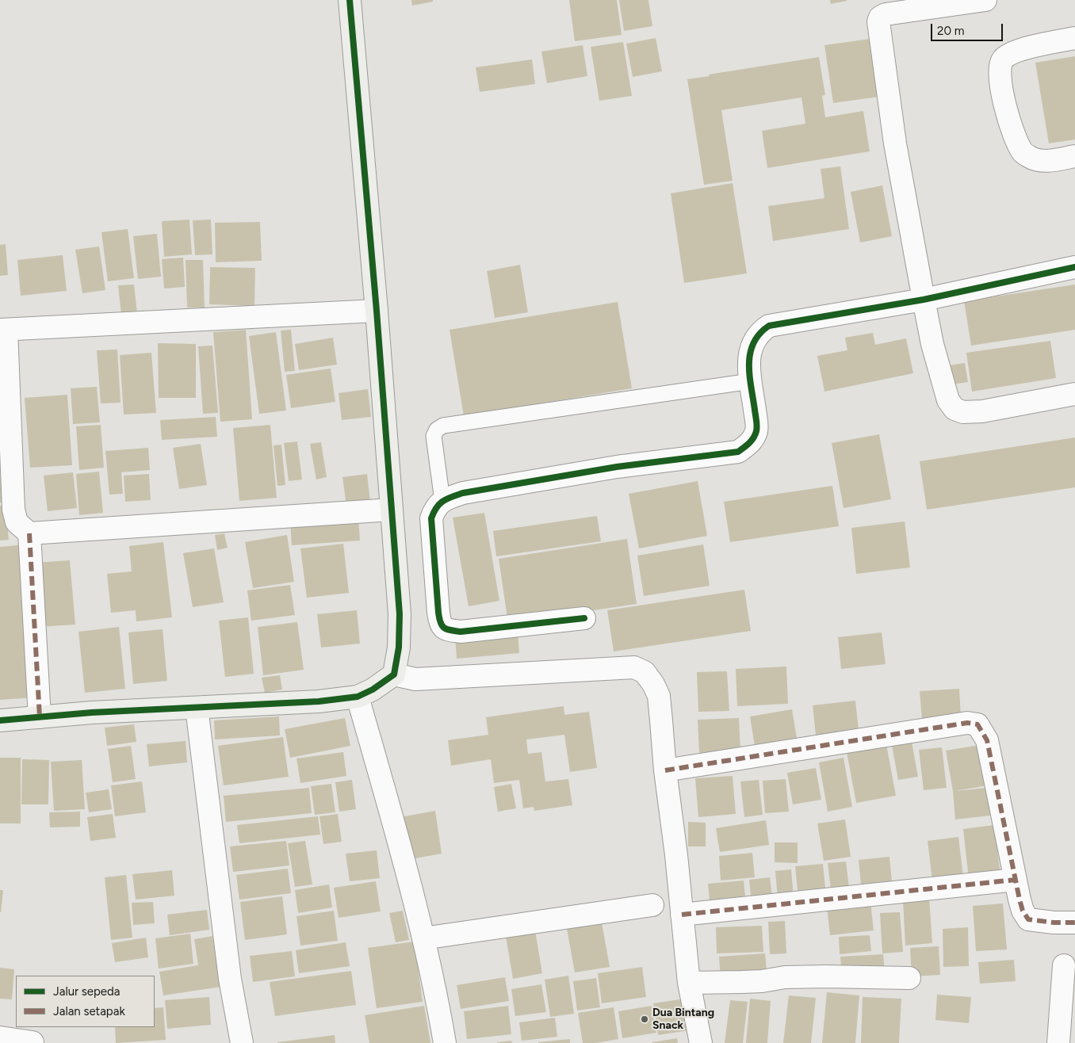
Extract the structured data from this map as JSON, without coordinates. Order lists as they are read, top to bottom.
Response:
{
  "places": ["Dua Bintang Snack"],
  "legend": ["Jalur sepeda", "Jalan setapak"],
  "scale_bar": "20 m"
}
